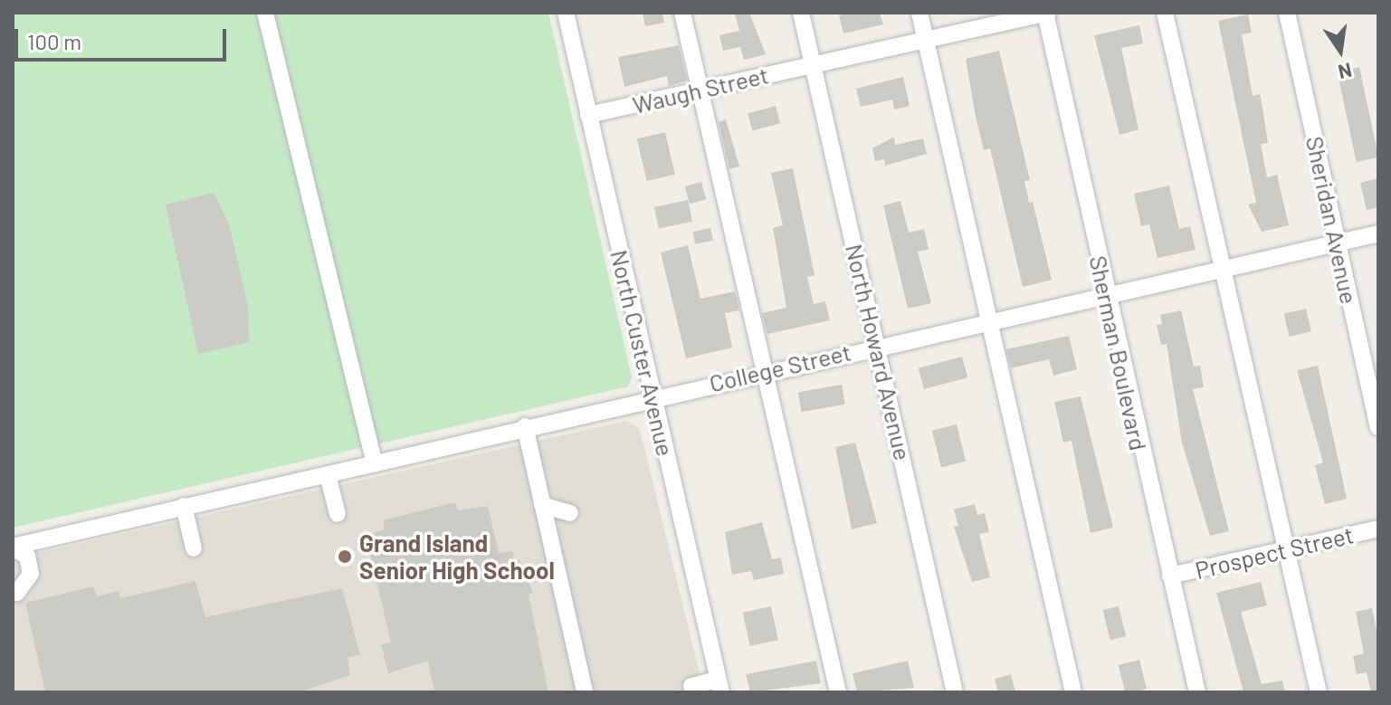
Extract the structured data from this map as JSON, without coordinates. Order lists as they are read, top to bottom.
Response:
{
  "streets": {
    "street": [
      "Waugh Street",
      "Sheridan Avenue",
      "North Howard Avenue",
      "North Custer Avenue",
      "Sherman Boulevard",
      "College Street",
      "Prospect Street"
    ]
  },
  "crossings": [
    ["Waugh Street", "North Howard Avenue"],
    ["Waugh Street", "North Custer Avenue"],
    ["Waugh Street", "Sherman Boulevard"],
    ["Sheridan Avenue", "College Street"],
    ["North Howard Avenue", "College Street"],
    ["North Custer Avenue", "College Street"],
    ["Sherman Boulevard", "College Street"],
    ["Sherman Boulevard", "Prospect Street"]
  ],
  "places": ["Grand Island Senior High School"],
  "scale_bar": "100 m",
  "north": "bottom"
}
